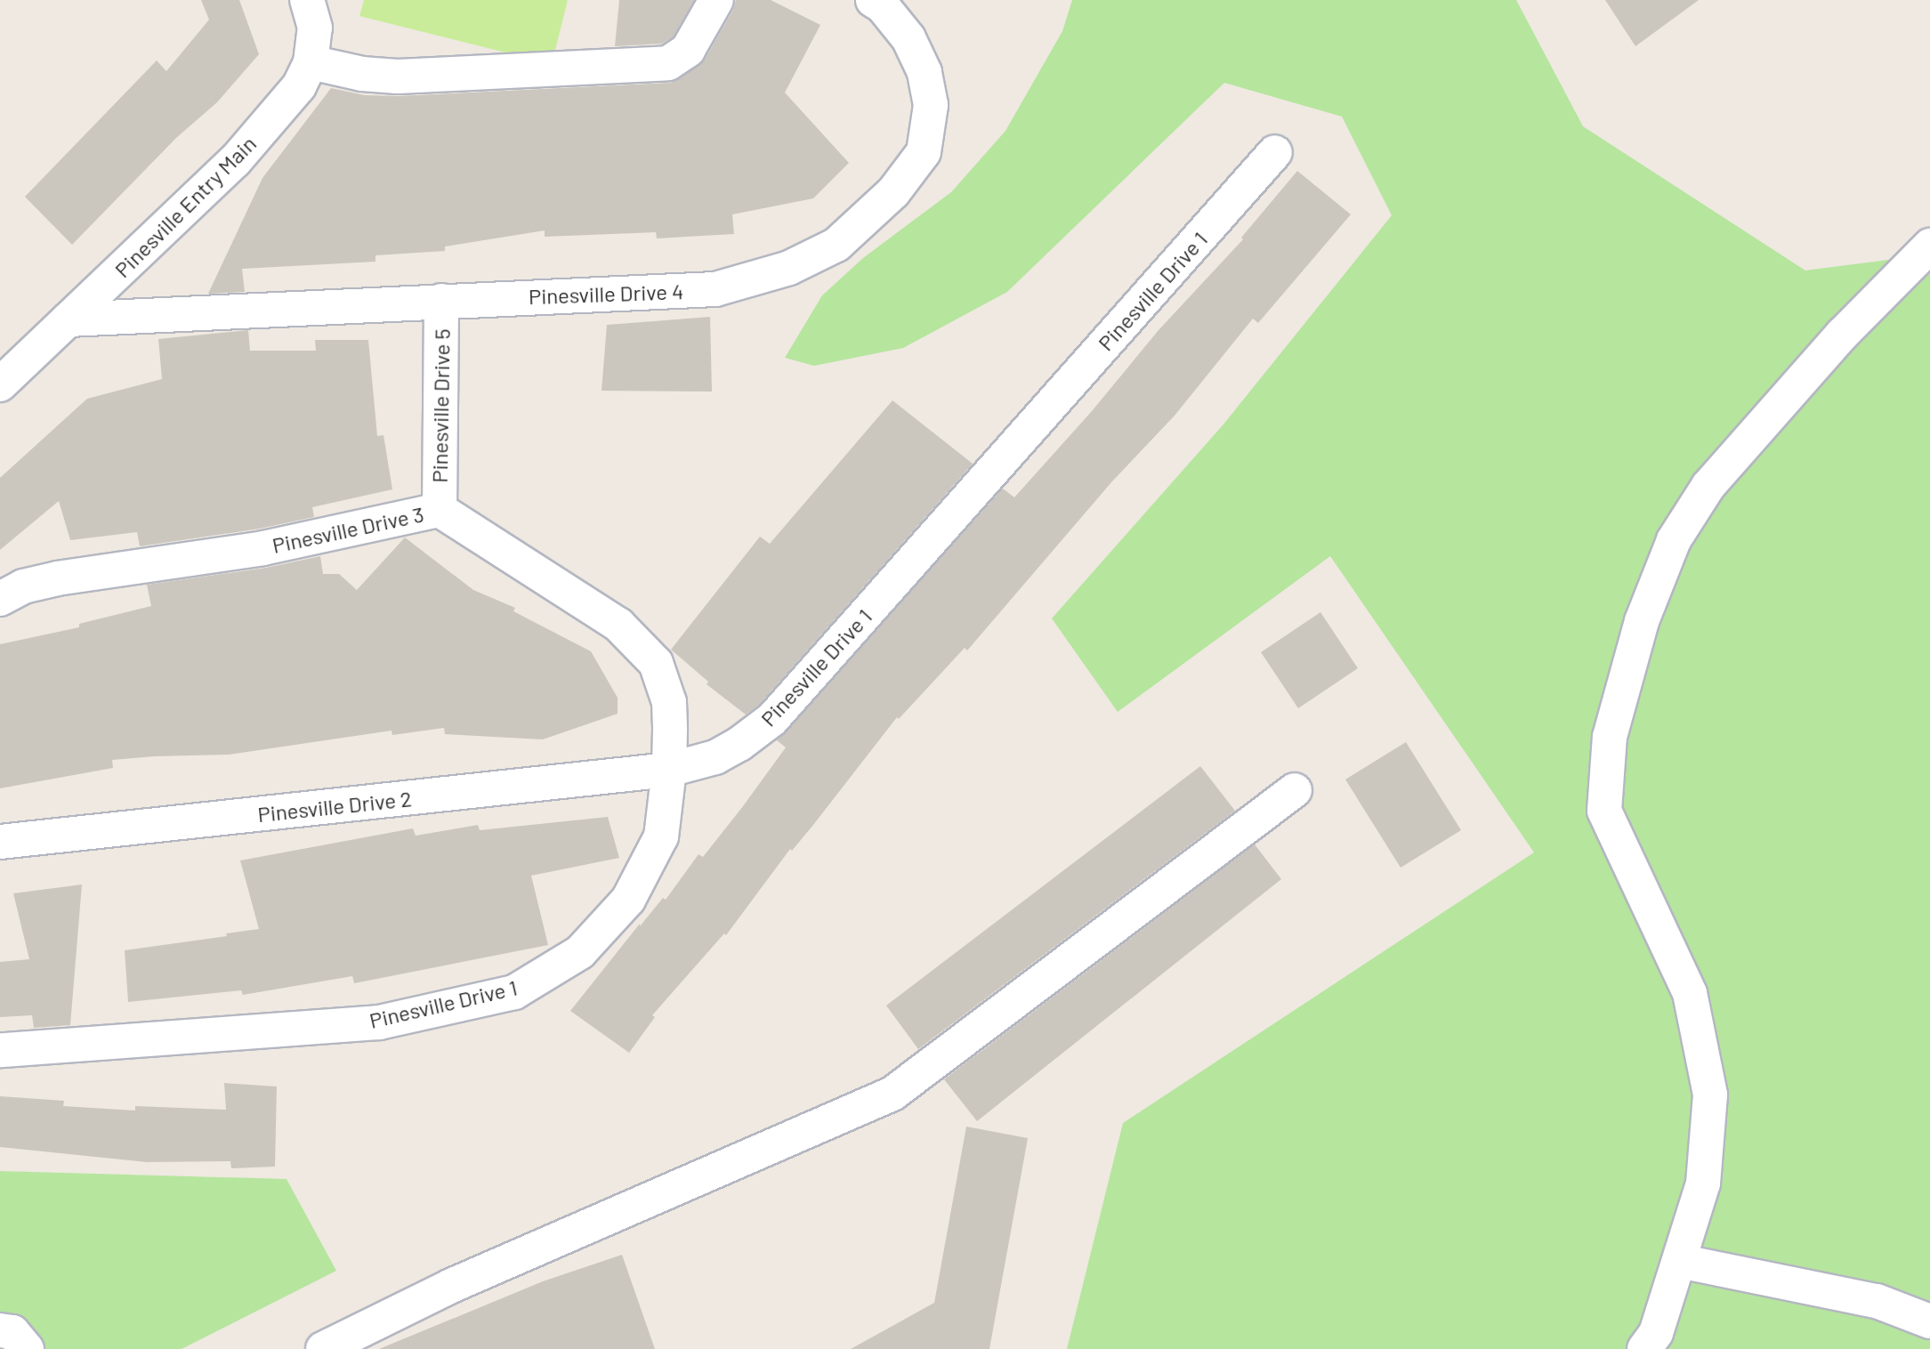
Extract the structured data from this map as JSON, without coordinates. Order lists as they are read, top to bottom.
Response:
{
  "streets": {
    "street": [
      "Pinesville Entry Main",
      "Pinesville Drive 1",
      "Pinesville Drive 4",
      "Pinesville Drive 5",
      "Pinesville Drive 3",
      "Pinesville Drive 2"
    ]
  },
  "crossings": [
    ["Pinesville Entry Main", "Pinesville Drive 4"],
    ["Pinesville Drive 1", "Pinesville Drive 3"],
    ["Pinesville Drive 1", "Pinesville Drive 2"],
    ["Pinesville Drive 4", "Pinesville Drive 5"],
    ["Pinesville Drive 5", "Pinesville Drive 3"],
    ["Pinesville Drive 3", "Pinesville Drive 2"]
  ]
}
